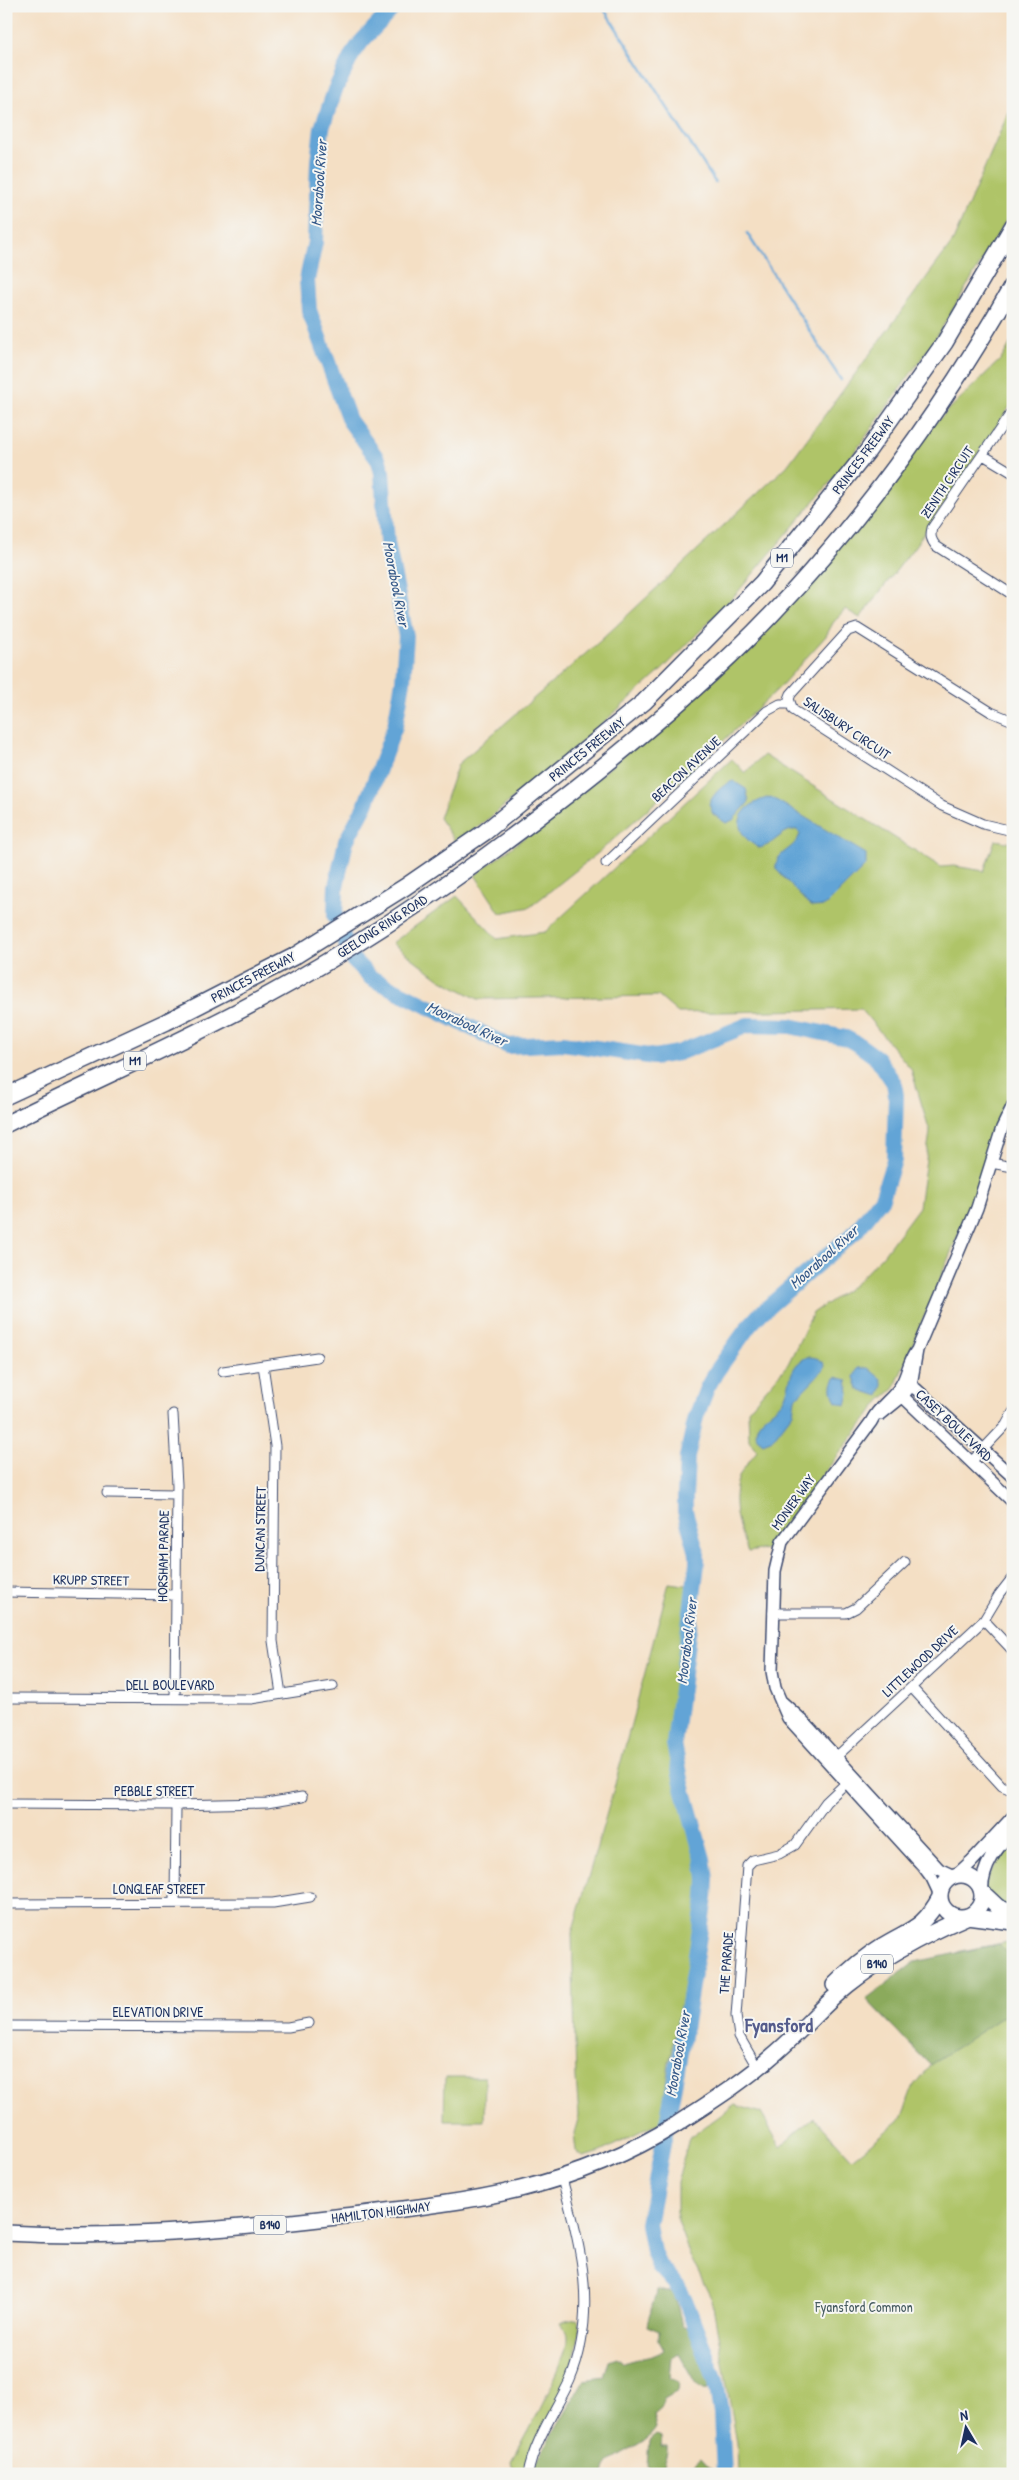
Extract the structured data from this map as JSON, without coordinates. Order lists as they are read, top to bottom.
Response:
{
  "streets": {
    "highway": ["PRINCES FREEWAY", "M1", "GEELONG RING ROAD"],
    "main road": ["B140", "HAMILTON HIGHWAY"],
    "street": [
      "ZENITH CIRCUIT",
      "SALISBURY CIRCUIT",
      "BEACON AVENUE",
      "CASEY BOULEVARD",
      "MONIER WAY",
      "DUNCAN STREET",
      "HORSHAM PARADE",
      "KRUPP STREET",
      "LITTLEWOOD DRIVE",
      "DELL BOULEVARD",
      "PEBBLE STREET",
      "LONGLEAF STREET",
      "THE PARADE",
      "ELEVATION DRIVE"
    ]
  },
  "crossings": [
    ["PRINCES FREEWAY", "GEELONG RING ROAD"],
    ["SALISBURY CIRCUIT", "BEACON AVENUE"],
    ["CASEY BOULEVARD", "MONIER WAY"],
    ["MONIER WAY", "LITTLEWOOD DRIVE"],
    ["MONIER WAY", "THE PARADE"],
    ["MONIER WAY", "B140"],
    ["MONIER WAY", "HAMILTON HIGHWAY"],
    ["DUNCAN STREET", "DELL BOULEVARD"],
    ["HORSHAM PARADE", "KRUPP STREET"],
    ["HORSHAM PARADE", "DELL BOULEVARD"],
    ["THE PARADE", "HAMILTON HIGHWAY"],
    ["B140", "HAMILTON HIGHWAY"]
  ],
  "districts": ["Fyansford"],
  "water": ["Moorabool River"],
  "parks": ["Fyansford Common"],
  "north": "top"
}
